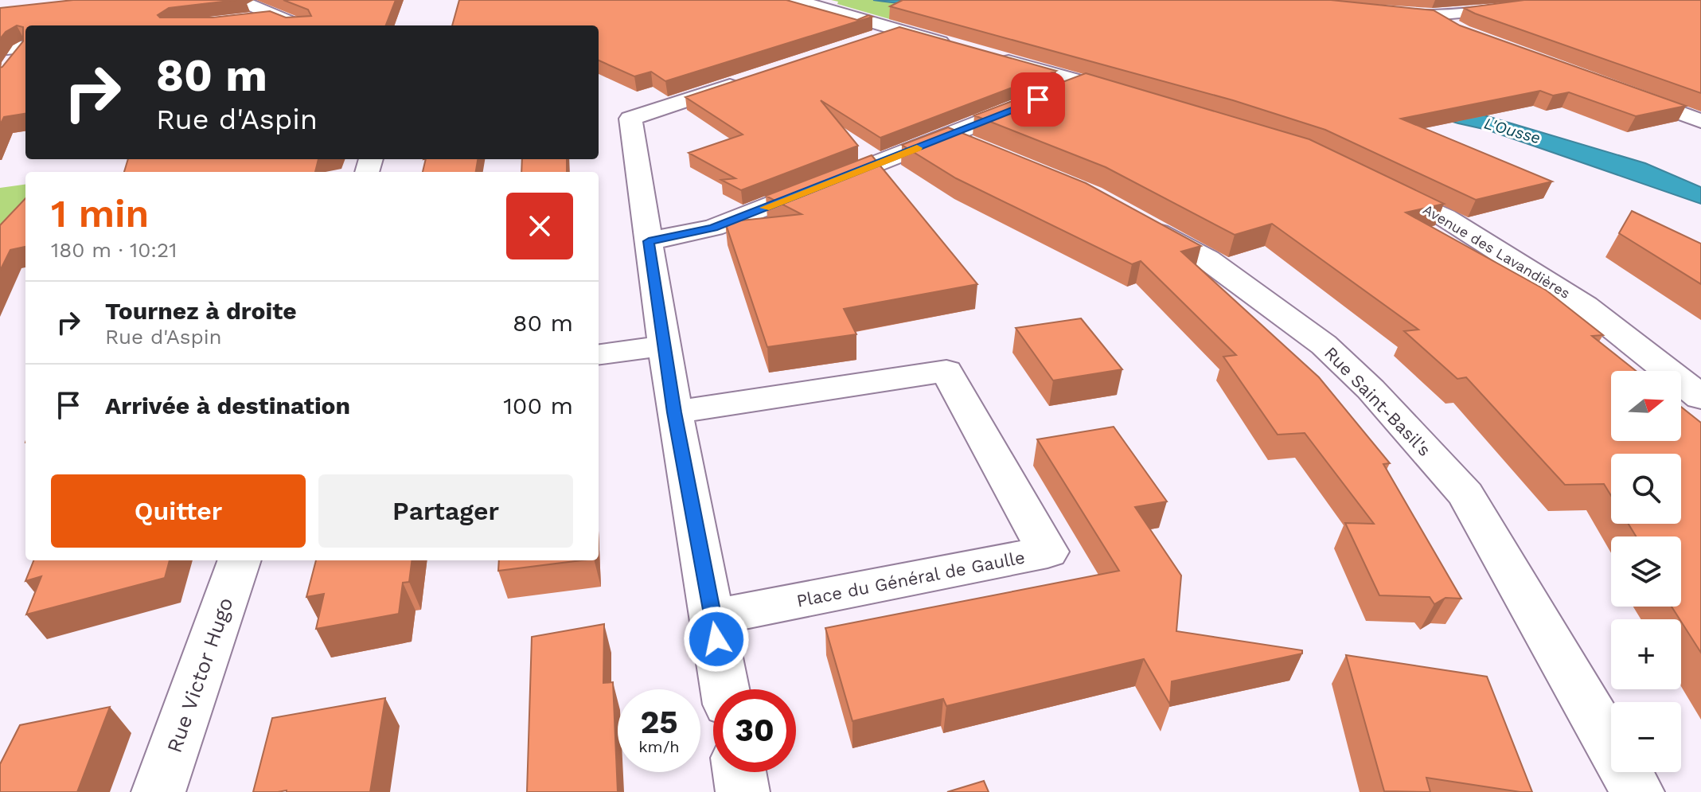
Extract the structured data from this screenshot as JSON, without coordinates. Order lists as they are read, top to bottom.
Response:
{
  "streets": {
    "street": [
      "Avenue des Lavandières",
      "Rue Saint-Basil's",
      "Place du Général de Gaulle",
      "Rue Victor Hugo"
    ]
  },
  "water": ["L'Ousse"],
  "north": "right",
  "page": {
    "turn": ["80 m", "Rue d'Aspin"],
    "heading": ["1 min", "180 m · 10:21"],
    "list": [
      {
        "name": "Tournez à droite",
        "note": "Rue d'Aspin",
        "value": "80 m"
      },
      {
        "name": "Arrivée à destination",
        "value": "100 m"
      }
    ],
    "map_buttons": ["+", "−"],
    "buttons": ["Quitter", "Partager"],
    "speed": "25 km/h",
    "limit": "30"
  }
}
